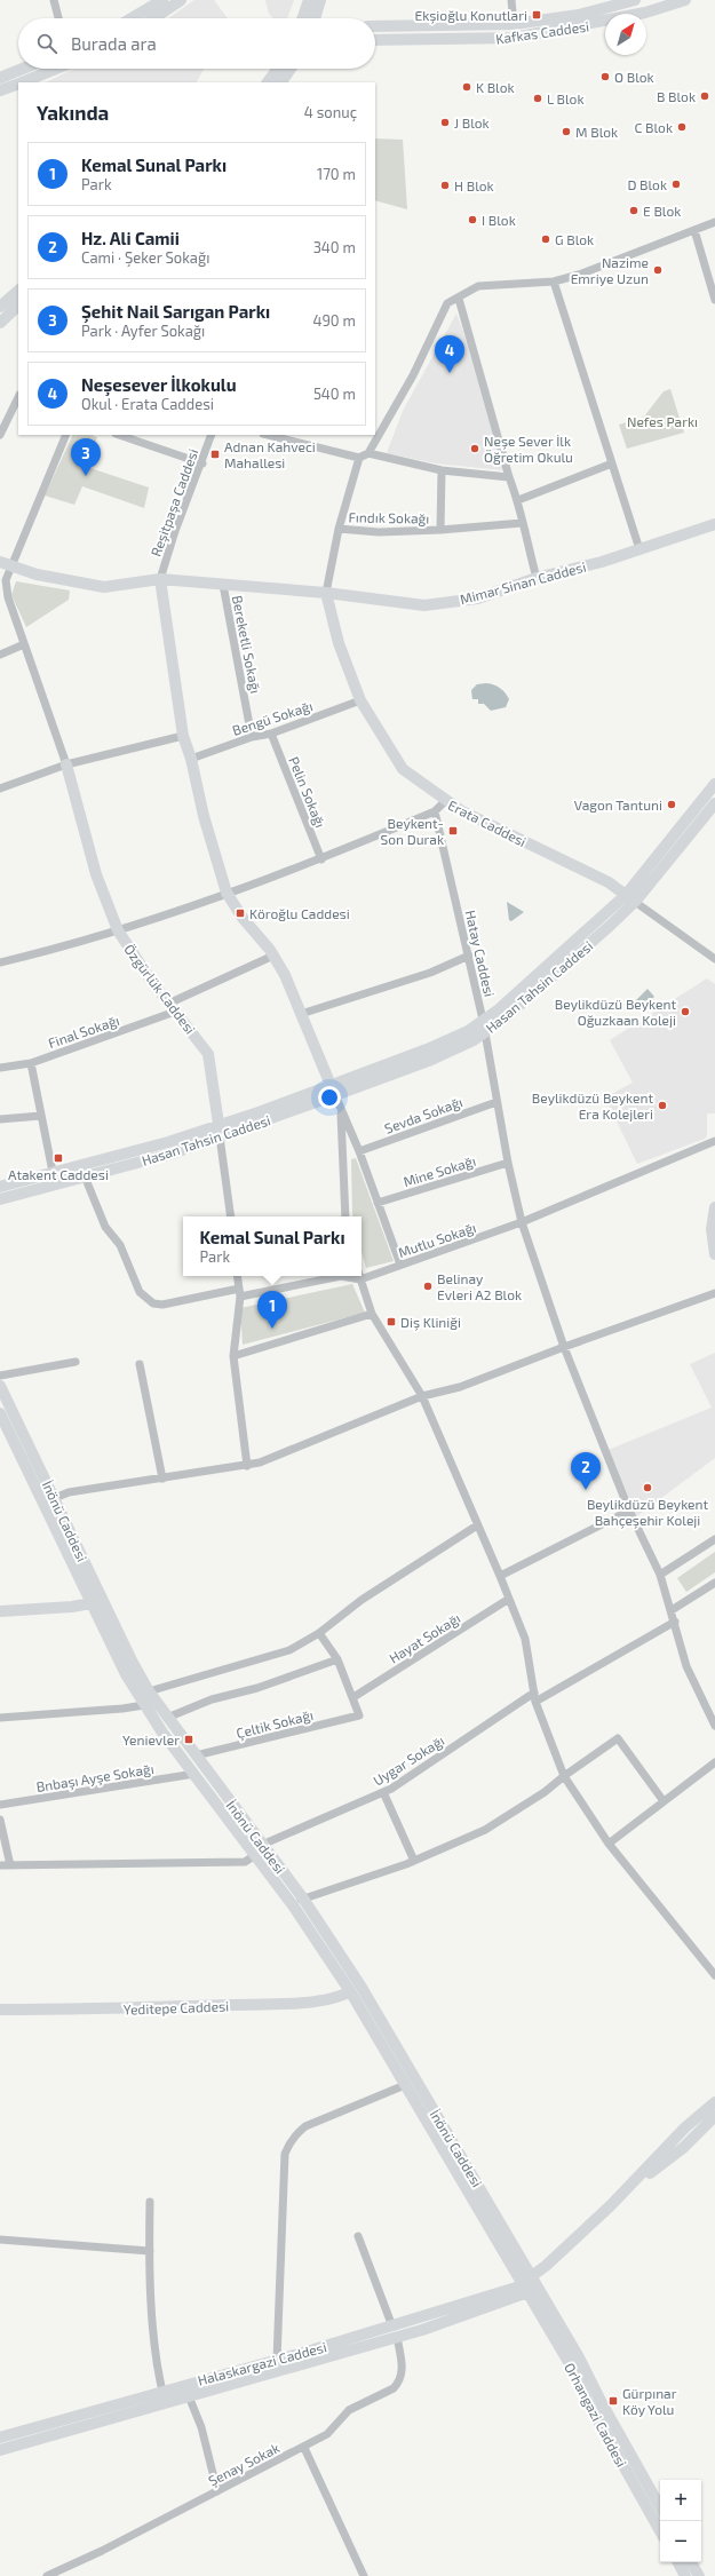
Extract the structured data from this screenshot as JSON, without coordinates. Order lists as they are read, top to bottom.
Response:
{
  "streets": {
    "main road": [
      "Kafkas Caddesi",
      "Mimar Sinan Caddesi",
      "Erata Caddesi",
      "Hasan Tahsin Caddesi",
      "Özgürlük Caddesi",
      "İnönü Caddesi",
      "Yeditepe Caddesi",
      "Halaskargazi Caddesi",
      "Orhangazi Caddesi"
    ],
    "street": [
      "Reşitpaşa Caddesi",
      "Fındık Sokağı",
      "Bereketli Sokağı",
      "Bengü Sokağı",
      "Pelin Sokağı",
      "Hatay Caddesi",
      "Final Sokağı",
      "Sevda Sokağı",
      "Mine Sokağı",
      "Mutlu Sokağı",
      "Hayat Sokağı",
      "Çeltik Sokağı",
      "Uygar Sokağı",
      "Bnbaşı Ayşe Sokağı",
      "Şenay Sokak"
    ]
  },
  "crossings": [
    ["Reşitpaşa Caddesi", "Mimar Sinan Caddesi"],
    ["Mimar Sinan Caddesi", "Bereketli Sokağı"],
    ["Mimar Sinan Caddesi", "Erata Caddesi"],
    ["Bereketli Sokağı", "Bengü Sokağı"],
    ["Bengü Sokağı", "Pelin Sokağı"],
    ["Bengü Sokağı", "Erata Caddesi"],
    ["Erata Caddesi", "Hasan Tahsin Caddesi"],
    ["Hatay Caddesi", "Hasan Tahsin Caddesi"],
    ["Hatay Caddesi", "Sevda Sokağı"],
    ["Hatay Caddesi", "Mine Sokağı"],
    ["Hatay Caddesi", "Mutlu Sokağı"],
    ["Hasan Tahsin Caddesi", "Özgürlük Caddesi"],
    ["Özgürlük Caddesi", "Final Sokağı"],
    ["İnönü Caddesi", "Çeltik Sokağı"],
    ["İnönü Caddesi", "Uygar Sokağı"],
    ["İnönü Caddesi", "Halaskargazi Caddesi"],
    ["İnönü Caddesi", "Orhangazi Caddesi"],
    ["Hayat Sokağı", "Çeltik Sokağı"],
    ["Halaskargazi Caddesi", "Orhangazi Caddesi"]
  ],
  "parks": ["Nefes Parkı"],
  "places": {
    "transit": [
      "Ekşioğlu Konutlari",
      "Adnan Kahveci Mahallesi",
      "Beykent- Son Durak",
      "Köroğlu Caddesi",
      "Atakent Caddesi",
      "Diş Kliniği",
      "Yenievler",
      "Gürpınar Köy Yolu"
    ],
    "other": [
      "O Blok",
      "K Blok",
      "B Blok",
      "L Blok",
      "J Blok",
      "C Blok",
      "M Blok",
      "D Blok",
      "H Blok",
      "E Blok",
      "I Blok",
      "G Blok",
      "Nazime Emriye Uzun",
      "Neşe Sever İlk Öğretim Okulu",
      "Vagon Tantuni",
      "Beylikdüzü Beykent Oğuzkaan Koleji",
      "Beylikdüzü Beykent Era Kolejleri",
      "Belinay Evleri A2 Blok",
      "Beylikdüzü Beykent Bahçeşehir Koleji"
    ]
  },
  "north": "top right",
  "page": {
    "search": "Burada ara",
    "heading": ["Yakında", "4 sonuç"],
    "list": [
      {
        "mark": "1",
        "name": "Kemal Sunal Parkı",
        "note": "Park",
        "value": "170 m"
      },
      {
        "mark": "2",
        "name": "Hz. Ali Camii",
        "note": "Cami · Şeker Sokağı",
        "value": "340 m"
      },
      {
        "mark": "3",
        "name": "Şehit Nail Sarıgan Parkı",
        "note": "Park · Ayfer Sokağı",
        "value": "490 m"
      },
      {
        "mark": "4",
        "name": "Neşesever İlkokulu",
        "note": "Okul · Erata Caddesi",
        "value": "540 m"
      }
    ],
    "pins": [
      "4",
      "3",
      "1",
      "2"
    ],
    "popup": ["Kemal Sunal Parkı", "Park"],
    "map_buttons": ["+", "−"]
  }
}
